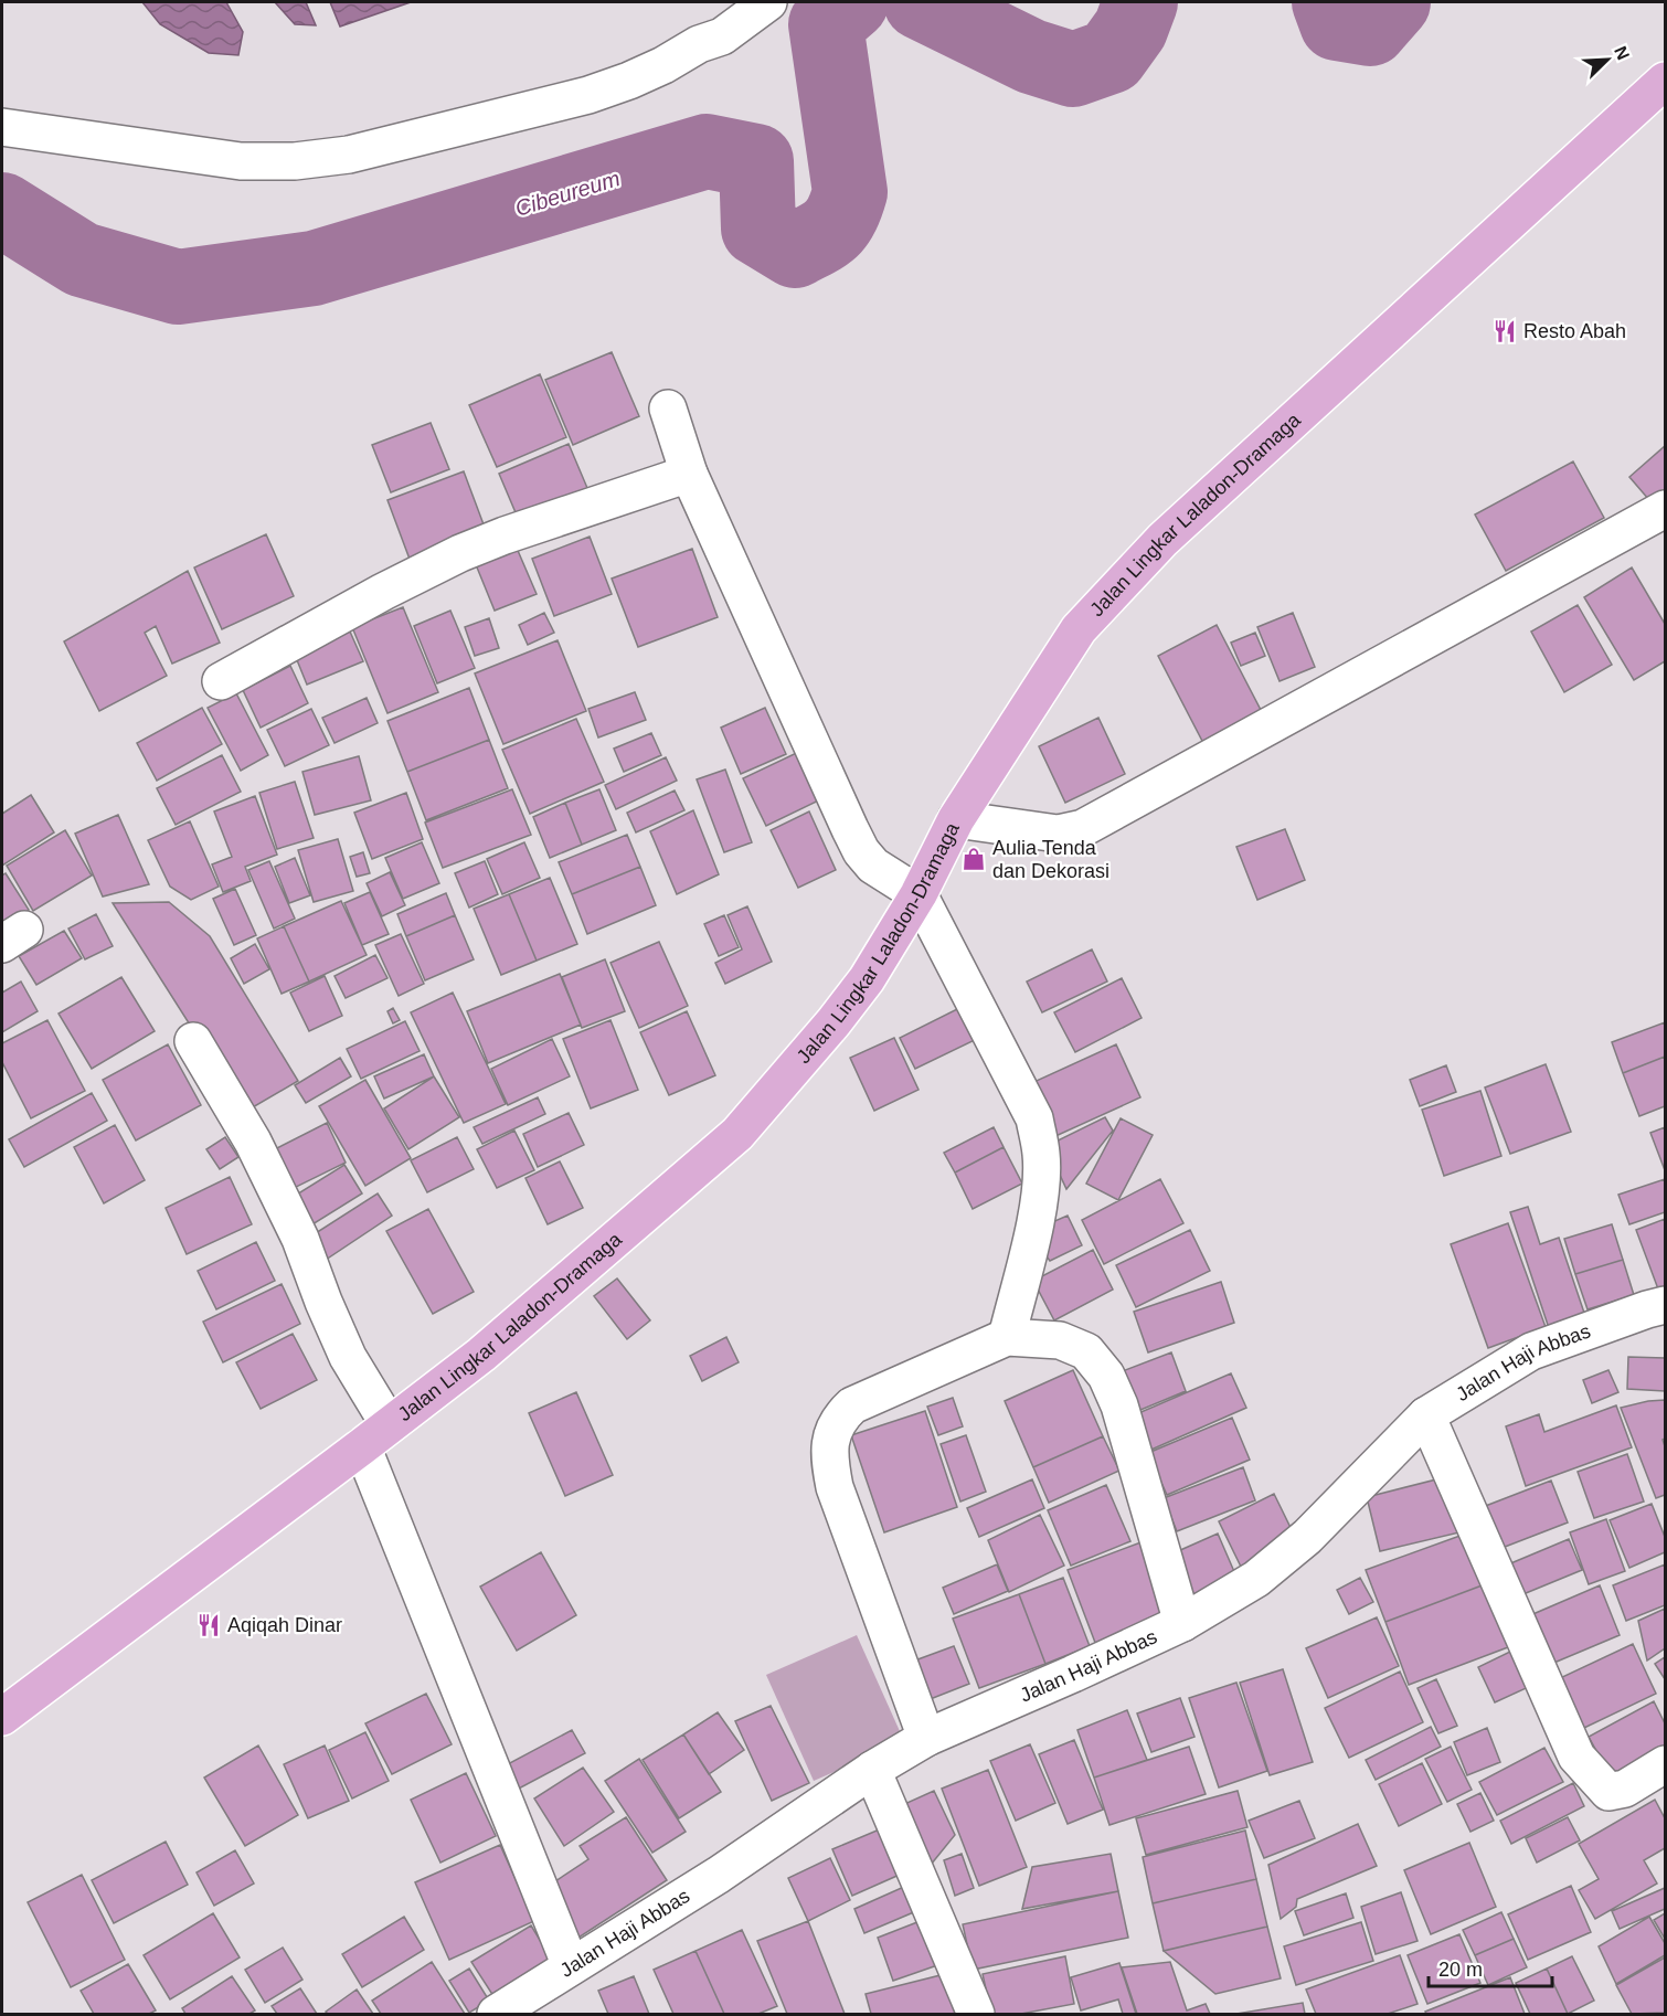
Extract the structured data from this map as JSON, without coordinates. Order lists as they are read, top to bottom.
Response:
{
  "streets": {
    "main road": ["Jalan Lingkar Laladon-Dramaga"],
    "street": ["Jalan Haji Abbas"]
  },
  "water": ["Cibeureum"],
  "places": {
    "restaurant": ["Resto Abah", "Aqiqah Dinar"],
    "shop": ["Aulia Tenda dan Dekorasi"]
  },
  "scale_bar": "20 m",
  "north": "top right"
}
